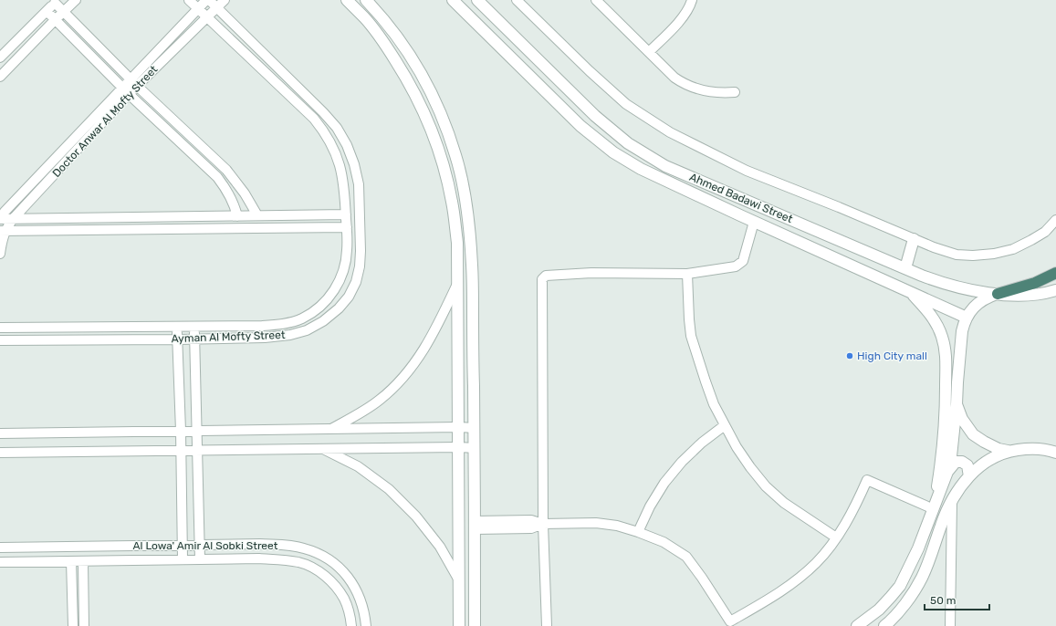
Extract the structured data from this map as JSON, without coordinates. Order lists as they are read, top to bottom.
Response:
{
  "streets": {
    "street": [
      "Doctor Anwar Al Mofty Street",
      "Ahmed Badawi Street",
      "Ayman Al Mofty Street",
      "Al Lowa' Amir Al Sobki Street"
    ]
  },
  "crossings": [
    ["Doctor Anwar Al Mofty Street", "Ayman Al Mofty Street"]
  ],
  "places": ["High City mall"],
  "scale_bar": "50 m"
}
